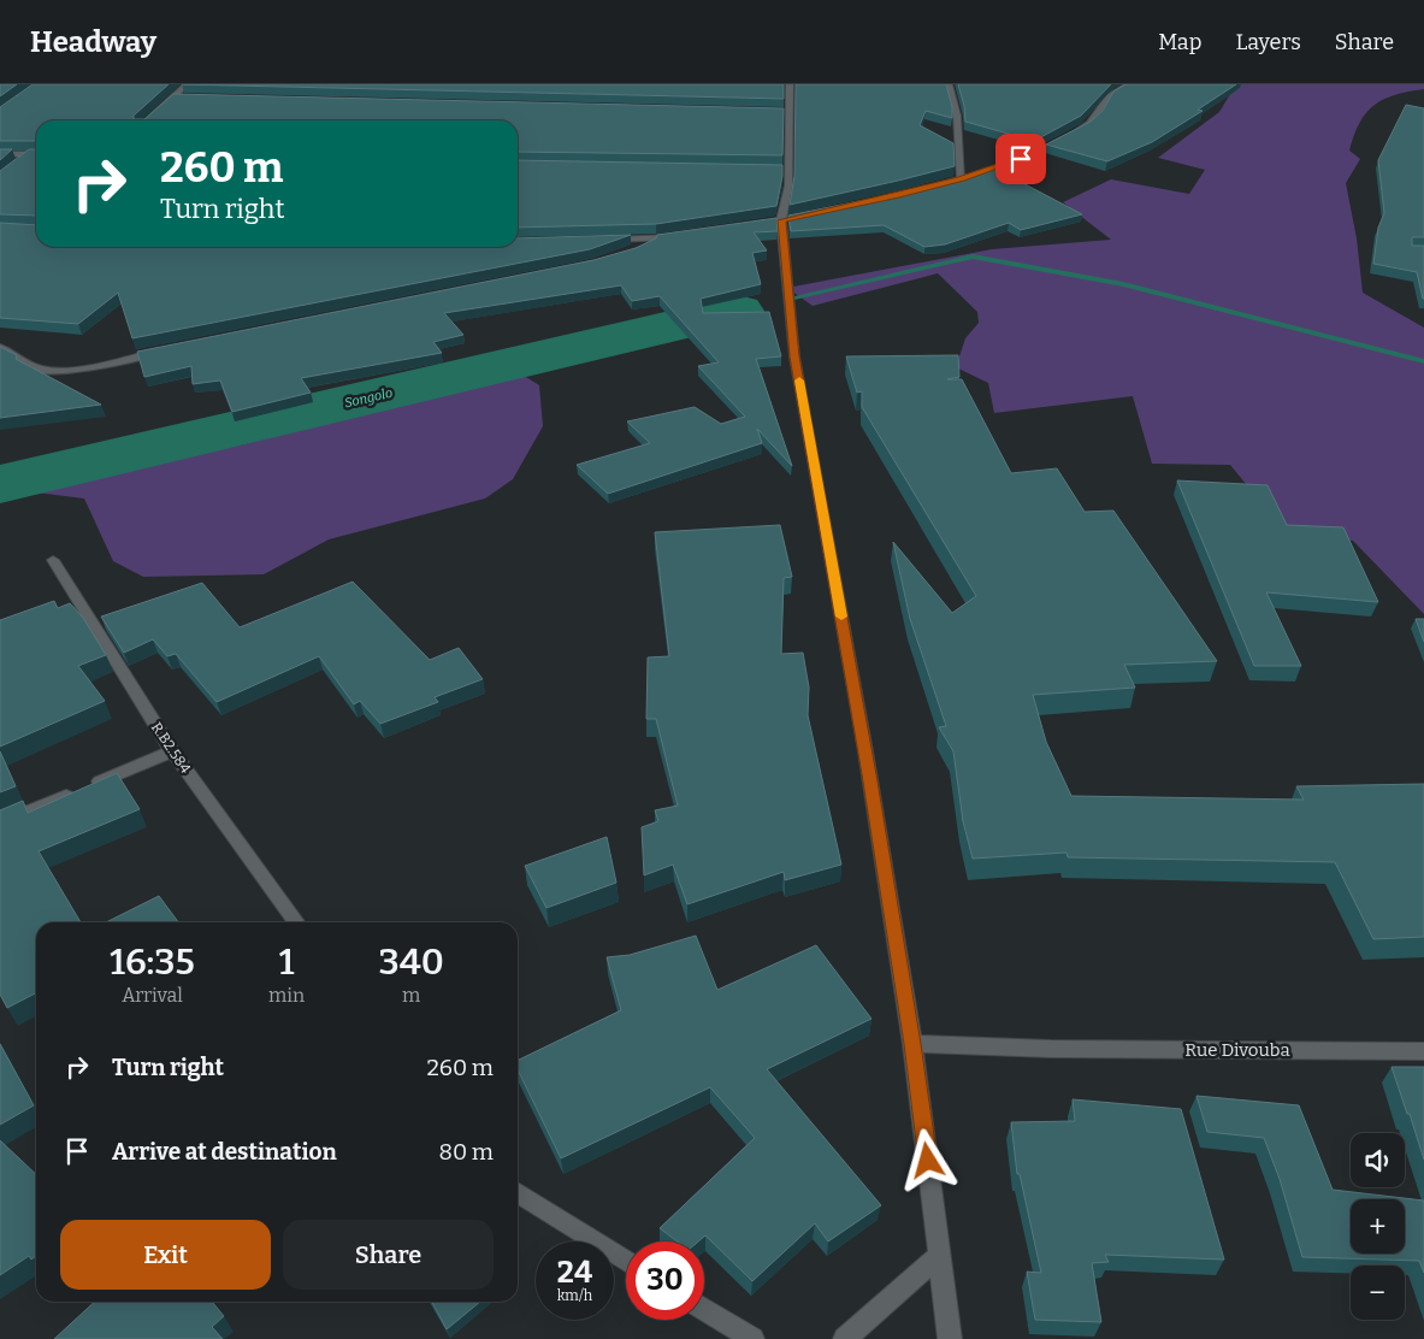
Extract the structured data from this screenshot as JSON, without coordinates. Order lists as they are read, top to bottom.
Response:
{
  "streets": {
    "street": ["R.B2.584", "Rue Divouba"]
  },
  "water": ["Songolo"],
  "page": {
    "header": "Headway",
    "nav": ["Map", "Layers", "Share"],
    "turn": ["260 m", "Turn right"],
    "eta": [
      "16:35",
      "Arrival",
      "1",
      "min",
      "340",
      "m"
    ],
    "list": [
      {
        "name": "Turn right",
        "value": "260 m"
      },
      {
        "name": "Arrive at destination",
        "value": "80 m"
      }
    ],
    "map_buttons": ["+", "−"],
    "buttons": ["Exit", "Share"],
    "speed": "24 km/h",
    "limit": "30"
  }
}
